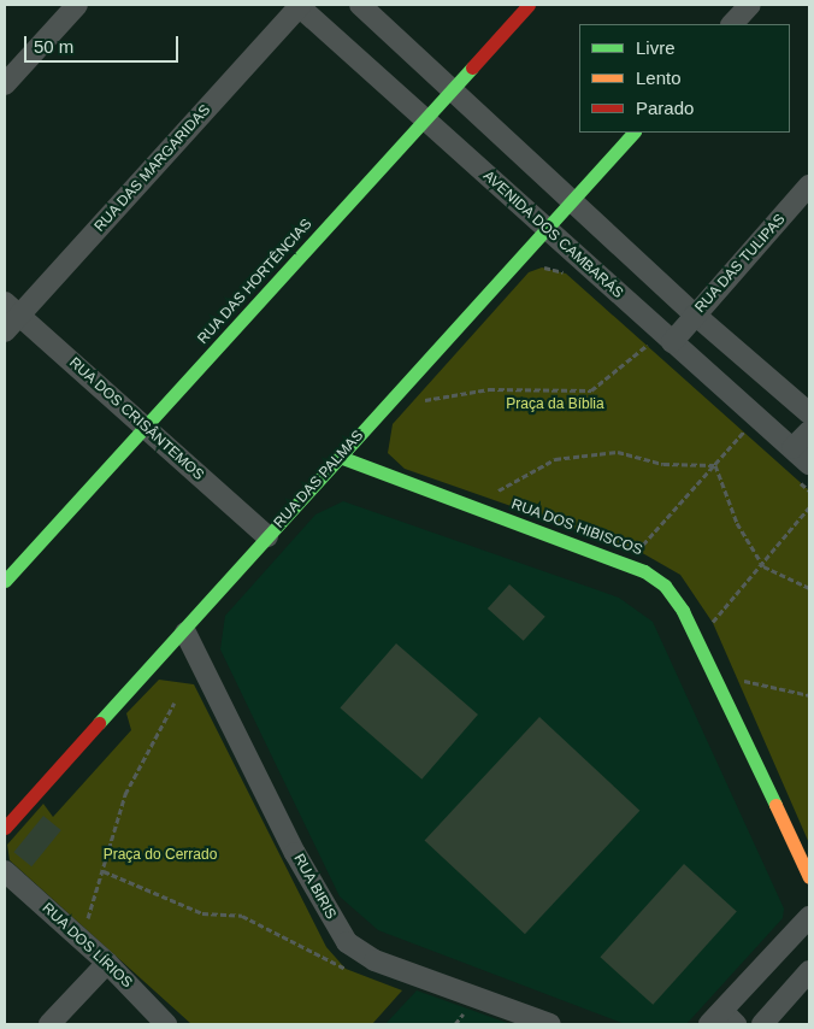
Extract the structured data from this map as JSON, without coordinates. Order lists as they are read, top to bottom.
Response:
{
  "streets": {
    "street": [
      "RUA DAS MARGARIDAS",
      "AVENIDA DOS CAMBARÁS",
      "RUA DAS TULIPAS",
      "RUA DAS HORTÊNCIAS",
      "RUA DOS CRISÂNTEMOS",
      "RUA DAS PALMAS",
      "RUA DOS HIBISCOS",
      "RUA BIRIS",
      "RUA DOS LÍRIOS"
    ]
  },
  "crossings": [
    ["RUA DAS MARGARIDAS", "AVENIDA DOS CAMBARÁS"],
    ["RUA DAS MARGARIDAS", "RUA DOS CRISÂNTEMOS"],
    ["AVENIDA DOS CAMBARÁS", "RUA DAS TULIPAS"],
    ["AVENIDA DOS CAMBARÁS", "RUA DAS HORTÊNCIAS"],
    ["AVENIDA DOS CAMBARÁS", "RUA DAS PALMAS"],
    ["RUA DAS HORTÊNCIAS", "RUA DOS CRISÂNTEMOS"],
    ["RUA DOS CRISÂNTEMOS", "RUA DAS PALMAS"],
    ["RUA DAS PALMAS", "RUA DOS HIBISCOS"],
    ["RUA DAS PALMAS", "RUA BIRIS"]
  ],
  "parks": ["Praça da Bíblia", "Praça do Cerrado"],
  "legend": ["Livre", "Lento", "Parado"],
  "scale_bar": "50 m"
}
